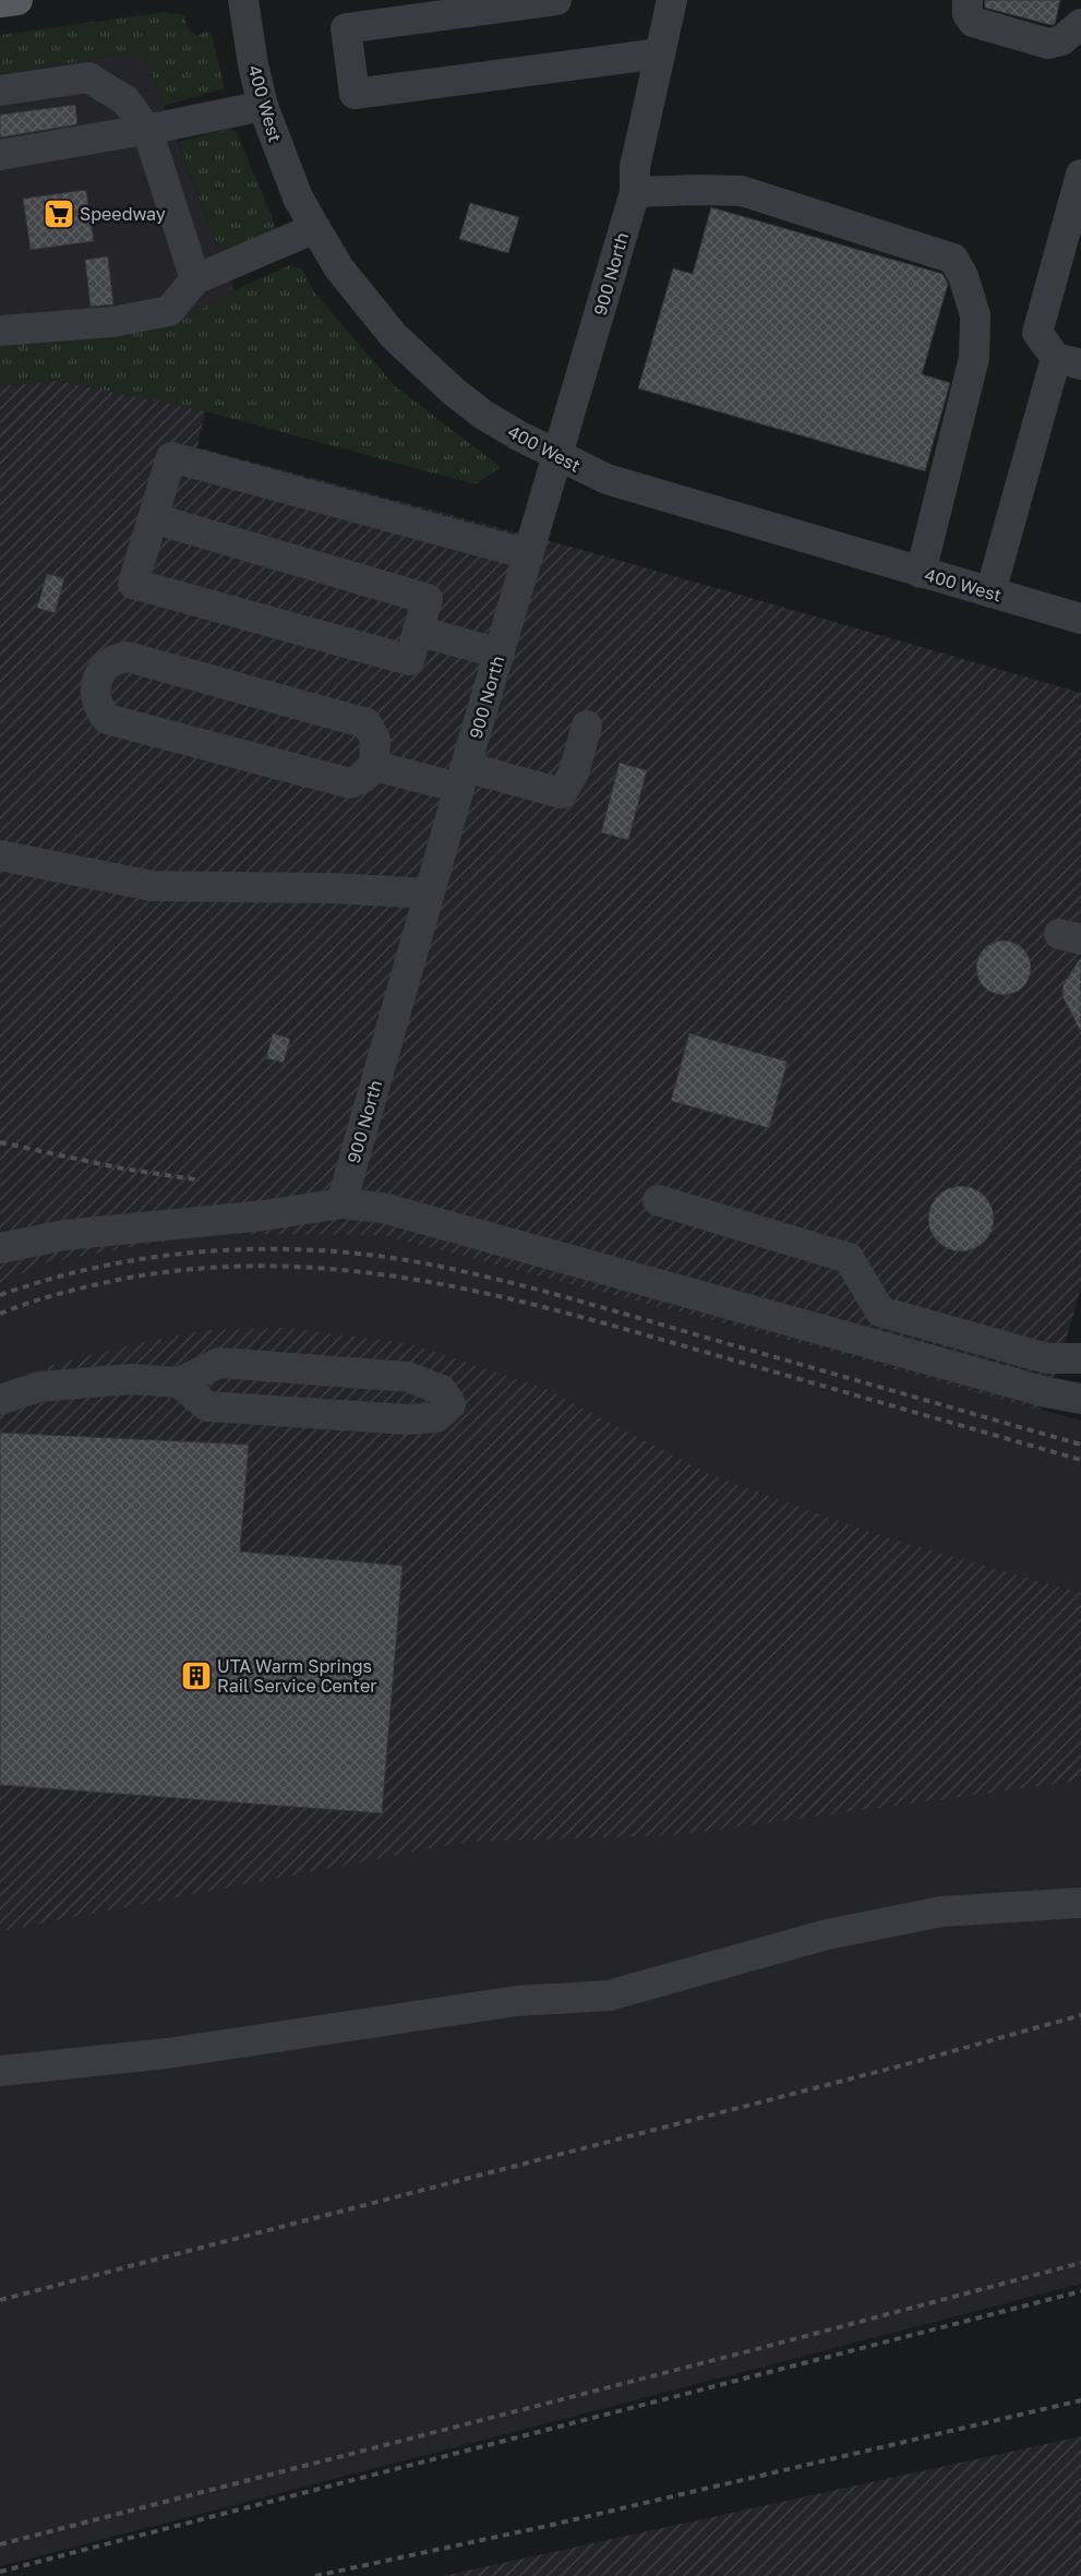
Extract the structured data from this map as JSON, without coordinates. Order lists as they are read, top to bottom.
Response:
{
  "streets": {
    "street": ["400 West", "900 North"]
  },
  "crossings": [
    ["400 West", "900 North"]
  ],
  "places": {
    "supermarket": ["Speedway"],
    "building": ["UTA Warm Springs Rail Service Center"]
  }
}
